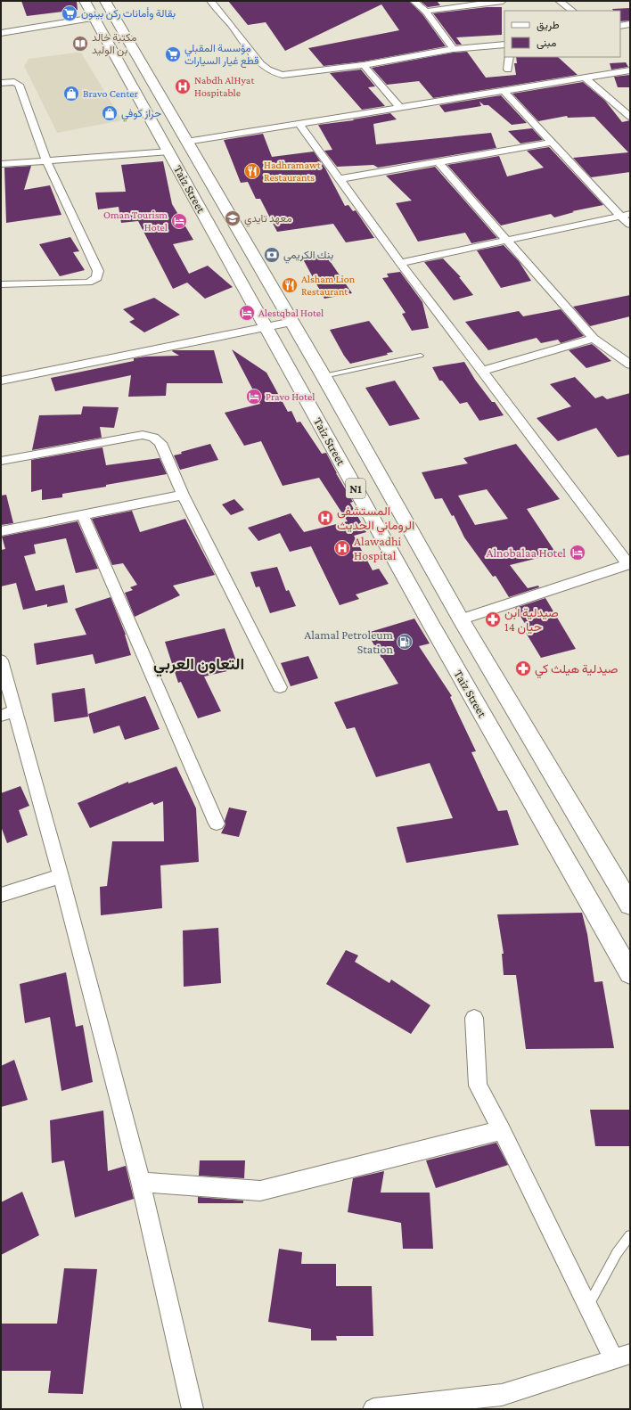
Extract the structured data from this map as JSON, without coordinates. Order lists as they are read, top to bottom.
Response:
{
  "streets": {
    "highway": ["Taiz Street", "N1"]
  },
  "districts": ["التعاون العربي"],
  "places": {
    "supermarket": ["بقالة وأمانات ركن بينون", "مؤسسة المقبلي قطع غيار السيارات"],
    "library": ["مكتبة خالد بن الوليد"],
    "hospital": ["Nabdh AlHyat Hospitable", "المستشفى الروماني الحديث", "Alawadhi Hospital"],
    "shop": ["Bravo Center", "حراز كوفي"],
    "restaurant": ["Hadhramawt Restaurants", "Alsham Lion Restaurant"],
    "school or university": ["معهد تايدي"],
    "hotel": [
      "Oman Tourism Hotel",
      "Alestqbal Hotel",
      "Pravo Hotel",
      "Alnobalaa Hotel"
    ],
    "bank": ["بنك الكريمي"],
    "pharmacy": ["صيدلية ابن حيان 14", "صيدلية هيلث كي"],
    "fuel station": ["Alamal Petroleum Station"]
  },
  "legend": ["طريق", "مبنى"]
}
